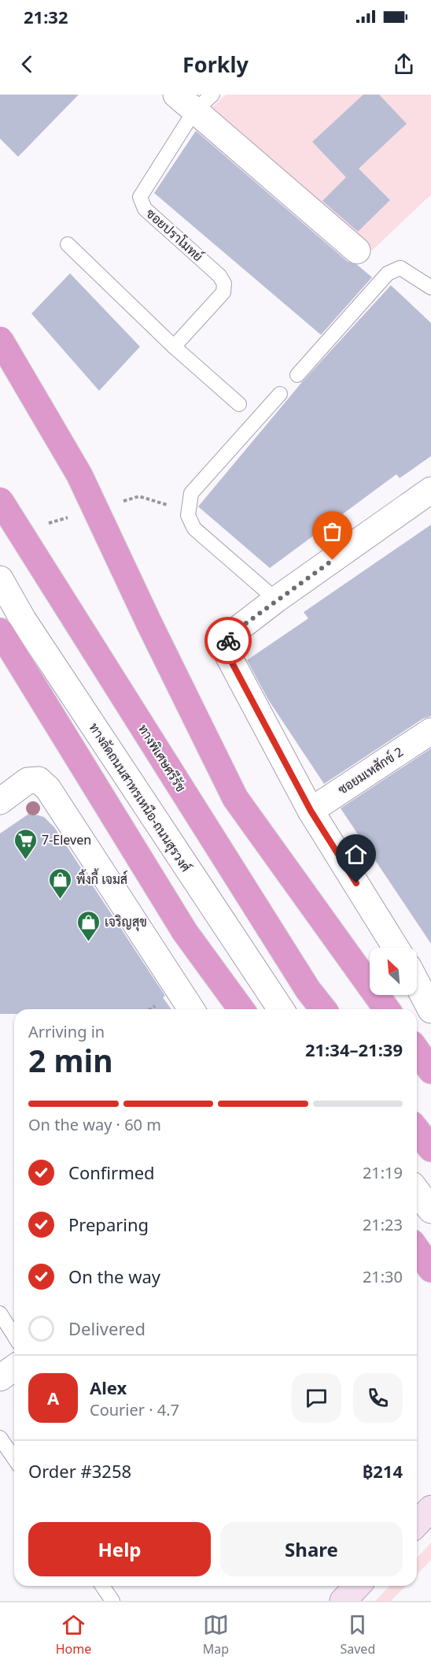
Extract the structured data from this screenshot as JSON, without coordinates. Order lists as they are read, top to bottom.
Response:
{
  "streets": {
    "highway": ["ทางพิเศษศรีรัช"],
    "street": ["ซอยปราโมทย์", "ซอยมเหสักข์ 2", "ทางลัดถนนสาทรเหนือ-ถนนสุรวงศ์"]
  },
  "places": {
    "supermarket": ["7-Eleven"],
    "shop": ["พิ้งกี้ เจมส์", "เจริญสุข"]
  },
  "north": "top left",
  "page": {
    "status": "21:32",
    "header": "Forkly",
    "heading": ["2 min", "Arriving in", "21:34–21:39"],
    "panel": [
      "Alex",
      "Courier · 4.7",
      "Order #3258",
      "฿214"
    ],
    "bar": "On the way · 60 m",
    "list": [
      ["Confirmed", "21:19"],
      ["Preparing", "21:23"],
      ["On the way", "21:30"],
      "Delivered"
    ],
    "round": "A",
    "buttons": ["Help", "Share"],
    "tabs": ["Home", "Map", "Saved"]
  }
}
